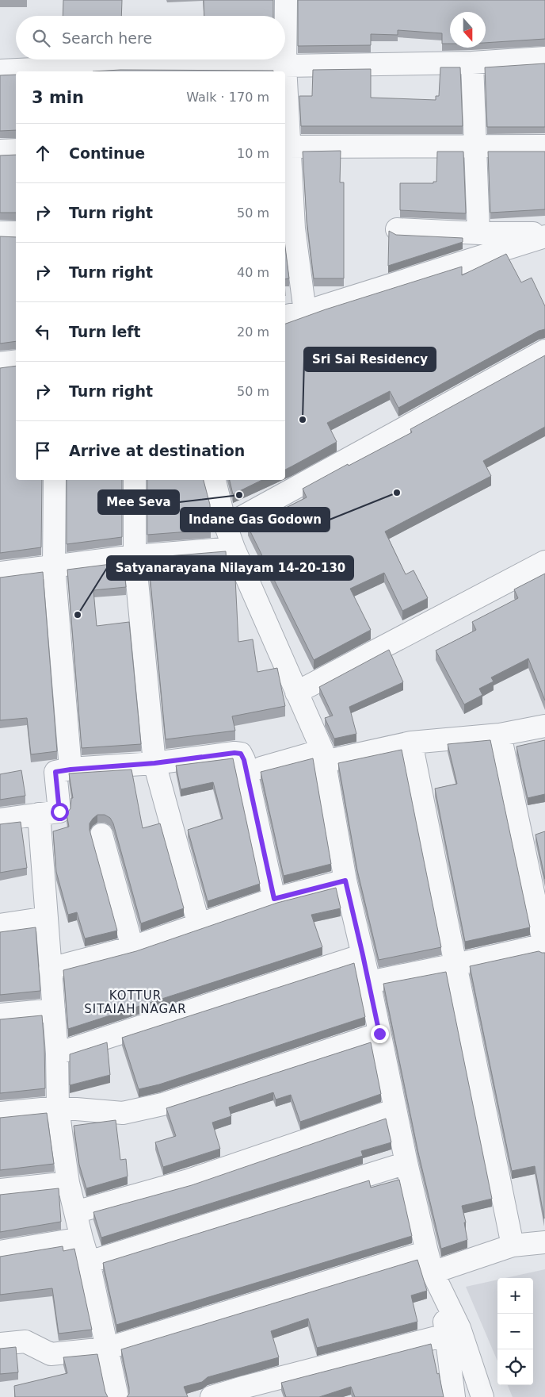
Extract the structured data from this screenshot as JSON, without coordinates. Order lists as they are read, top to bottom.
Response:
{
  "districts": ["KOTTUR SITAIAH NAGAR"],
  "places": [
    "Sri Sai Residency",
    "Indane Gas Godown",
    "Mee Seva",
    "Satyanarayana Nilayam 14-20-130"
  ],
  "north": "bottom",
  "page": {
    "search": "Search here",
    "heading": ["3 min", "Walk · 170 m"],
    "list": [
      ["Continue", "10 m"],
      ["Turn right", "50 m"],
      ["Turn right", "40 m"],
      ["Turn left", "20 m"],
      ["Turn right", "50 m"],
      "Arrive at destination"
    ],
    "map_buttons": ["+", "−"]
  }
}
